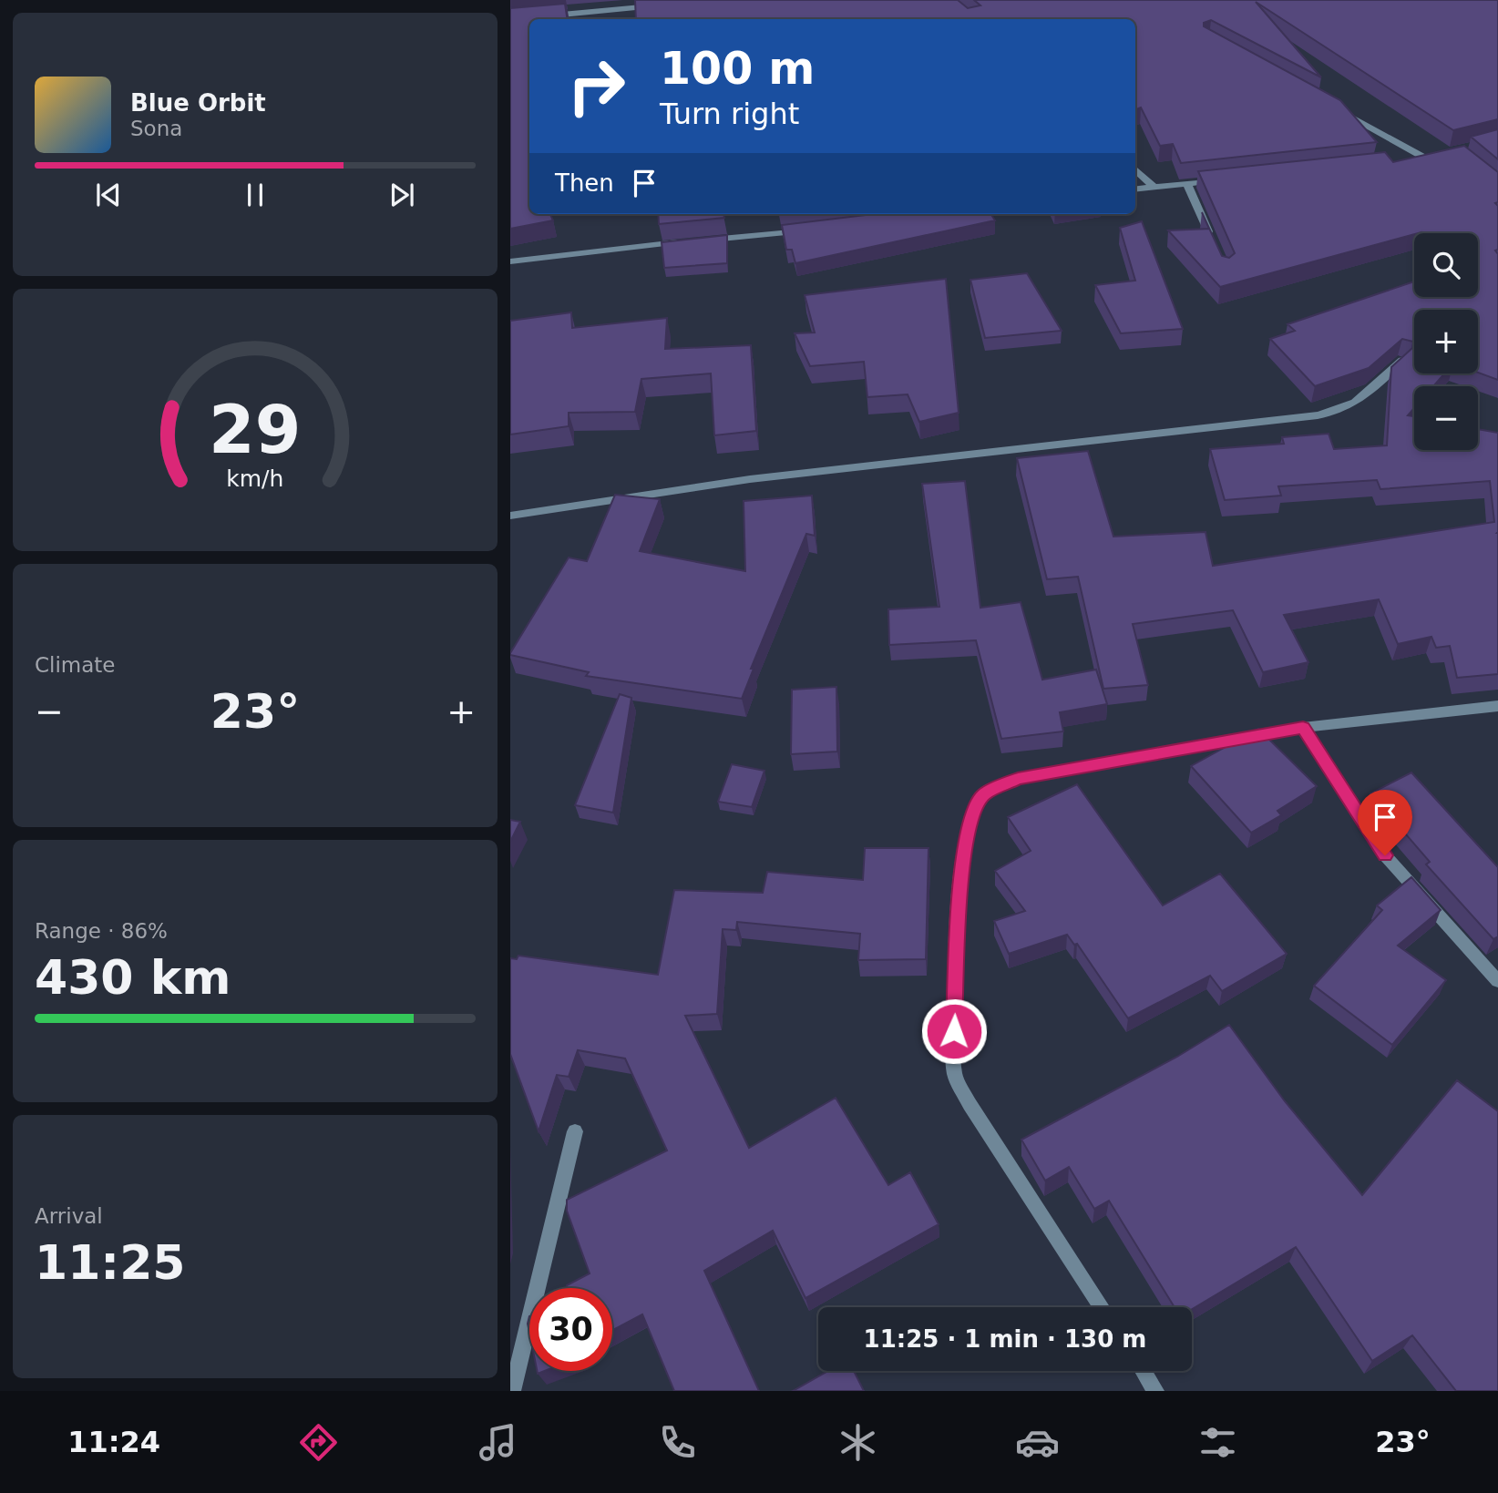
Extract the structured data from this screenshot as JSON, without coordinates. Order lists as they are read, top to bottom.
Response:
{
  "page": {
    "turn": ["100 m", "Turn right"],
    "song": ["Blue Orbit", "Sona"],
    "then": "Then",
    "map_buttons": ["+", "−"],
    "tile": [
      "Climate",
      ["Range · 86%", "430 km"],
      ["Arrival", "11:25"]
    ],
    "heat": ["−", "23°", "+"],
    "limit": "30",
    "trip": "11:25 · 1 min · 130 m",
    "tabs": ["11:24", "23°"],
    "gauge": ["29", "km/h"]
  }
}
